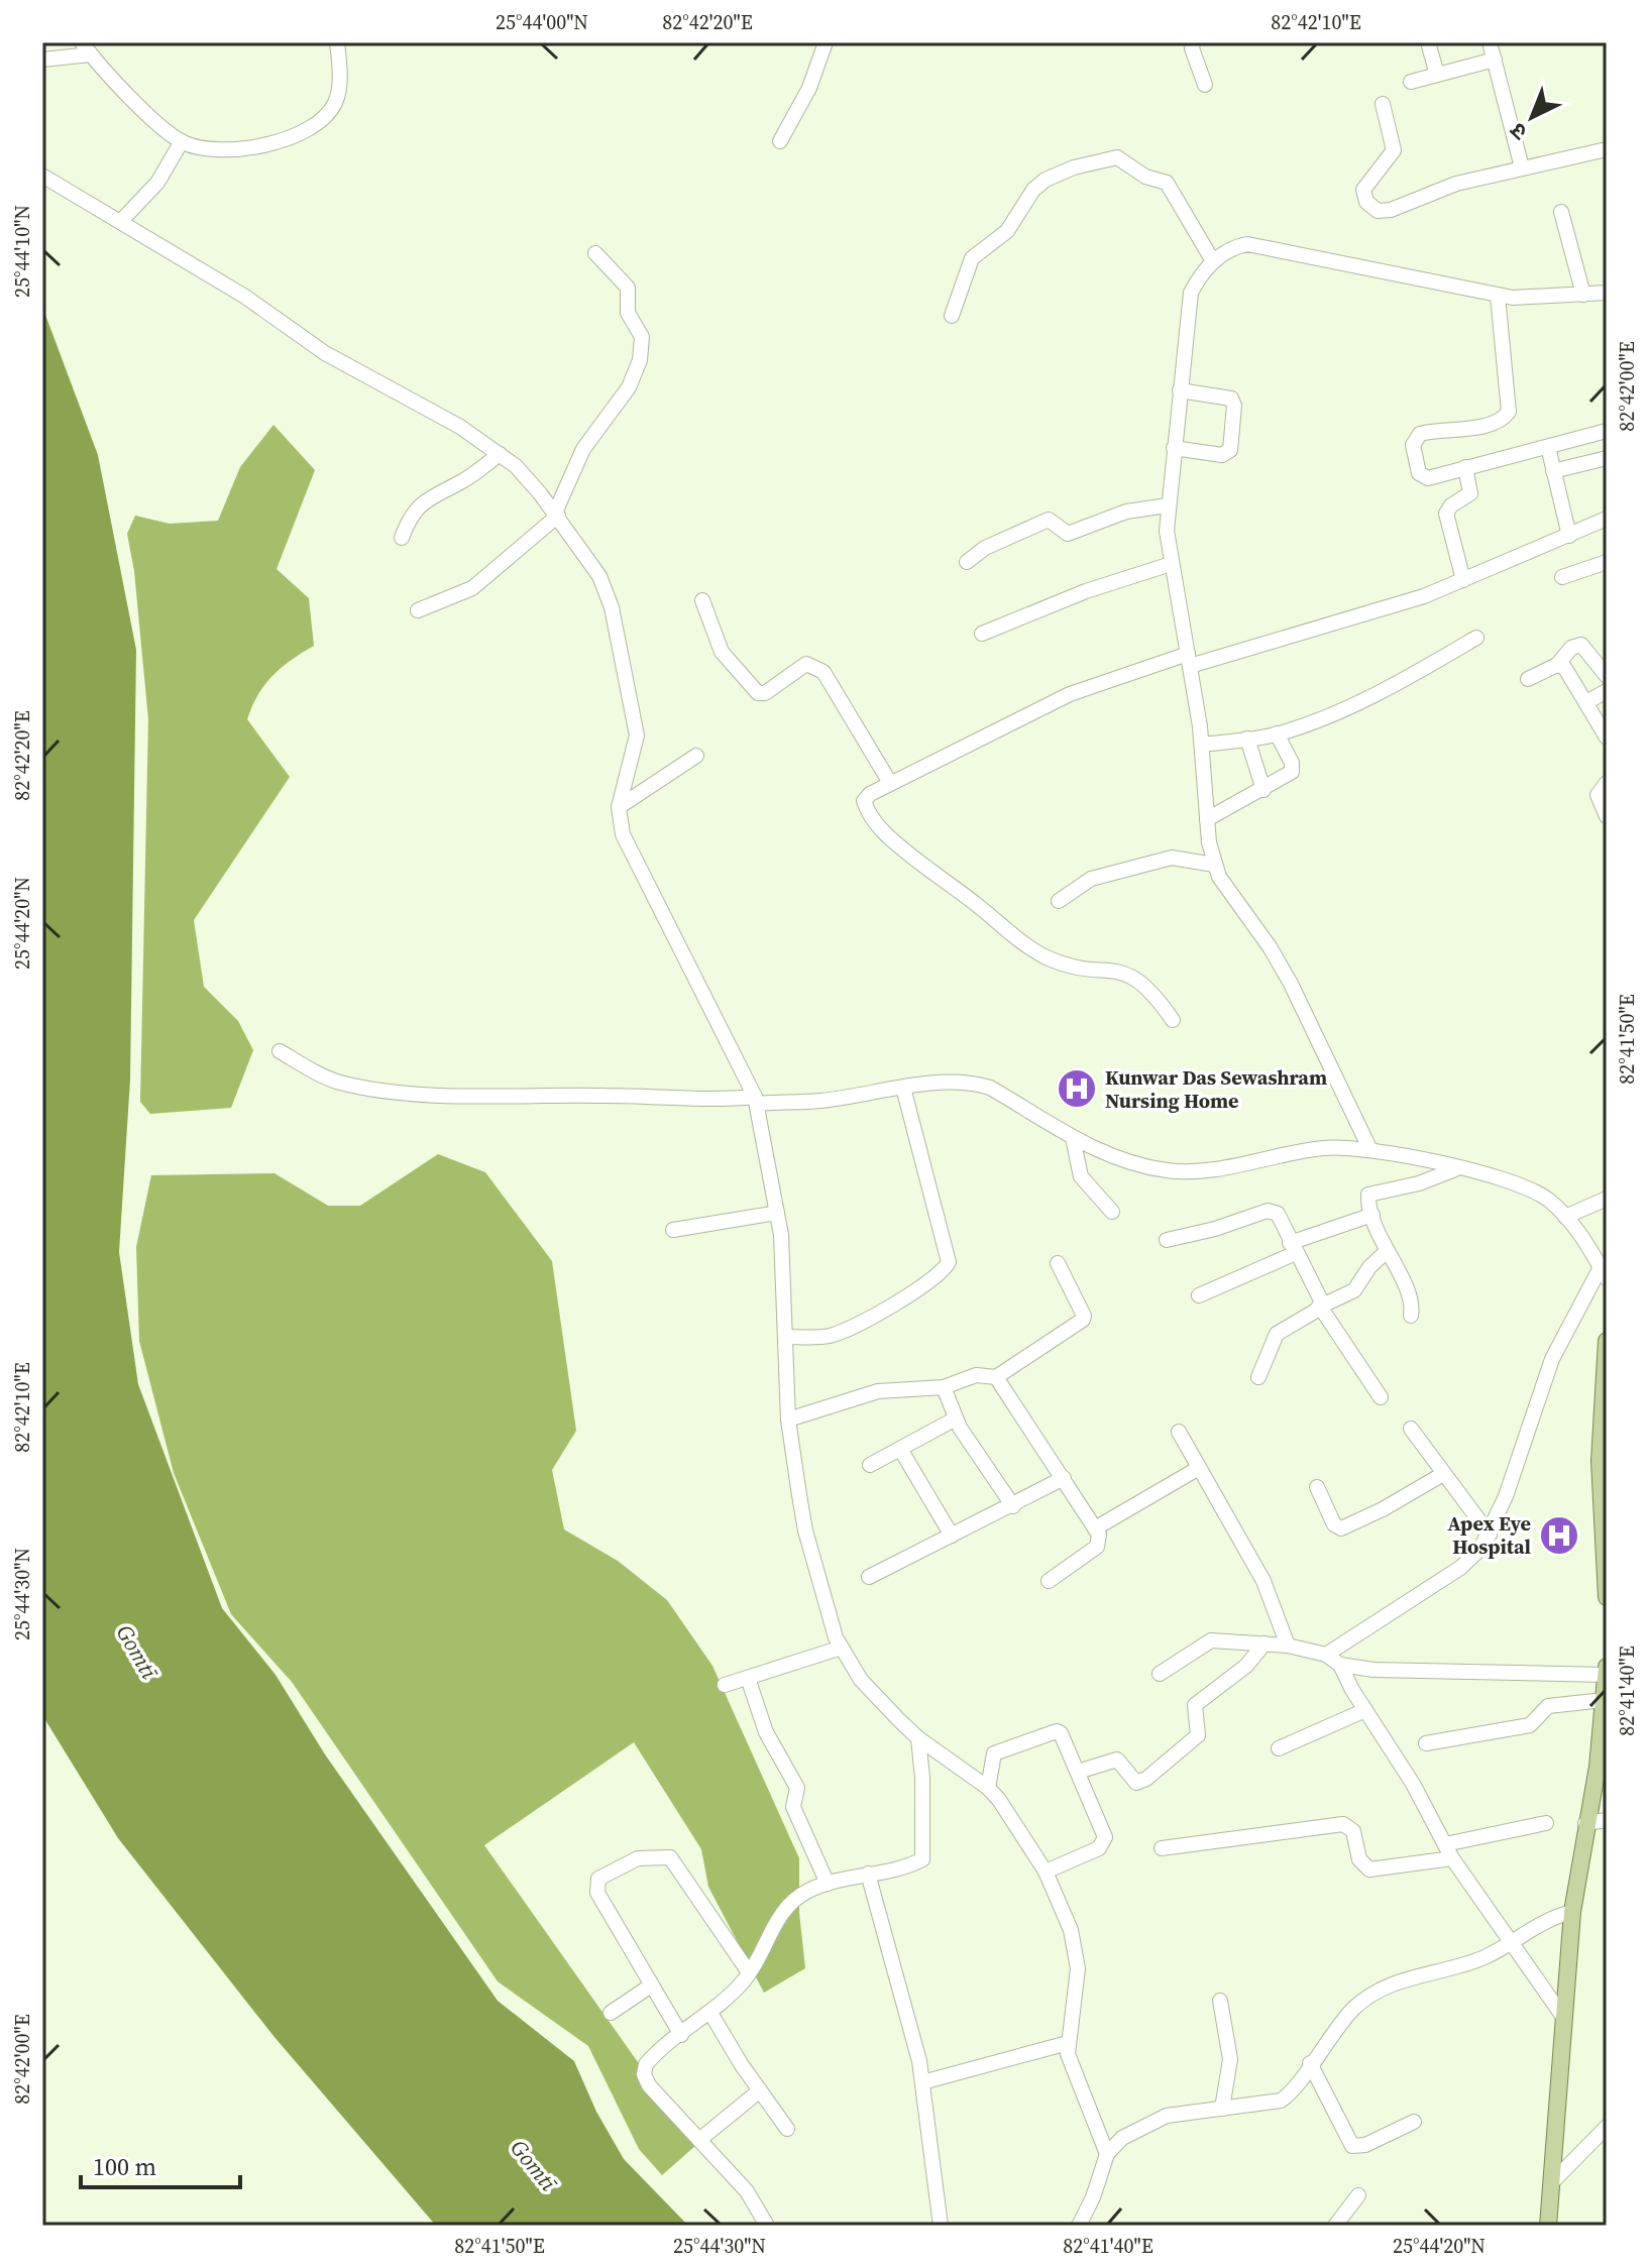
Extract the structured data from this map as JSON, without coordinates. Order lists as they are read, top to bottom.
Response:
{
  "water": ["Gomtī"],
  "places": {
    "hospital": ["Kunwar Das Sewashram Nursing Home", "Apex Eye Hospital"]
  },
  "scale_bar": "100 m",
  "north": "bottom left",
  "coordinates": [
    "25°44'00\"N",
    "82°42'20\"E",
    "82°42'10\"E",
    "25°44'10\"N",
    "82°42'00\"E",
    "25°44'20\"N",
    "82°41'50\"E",
    "25°44'30\"N",
    "82°41'40\"E"
  ]
}
